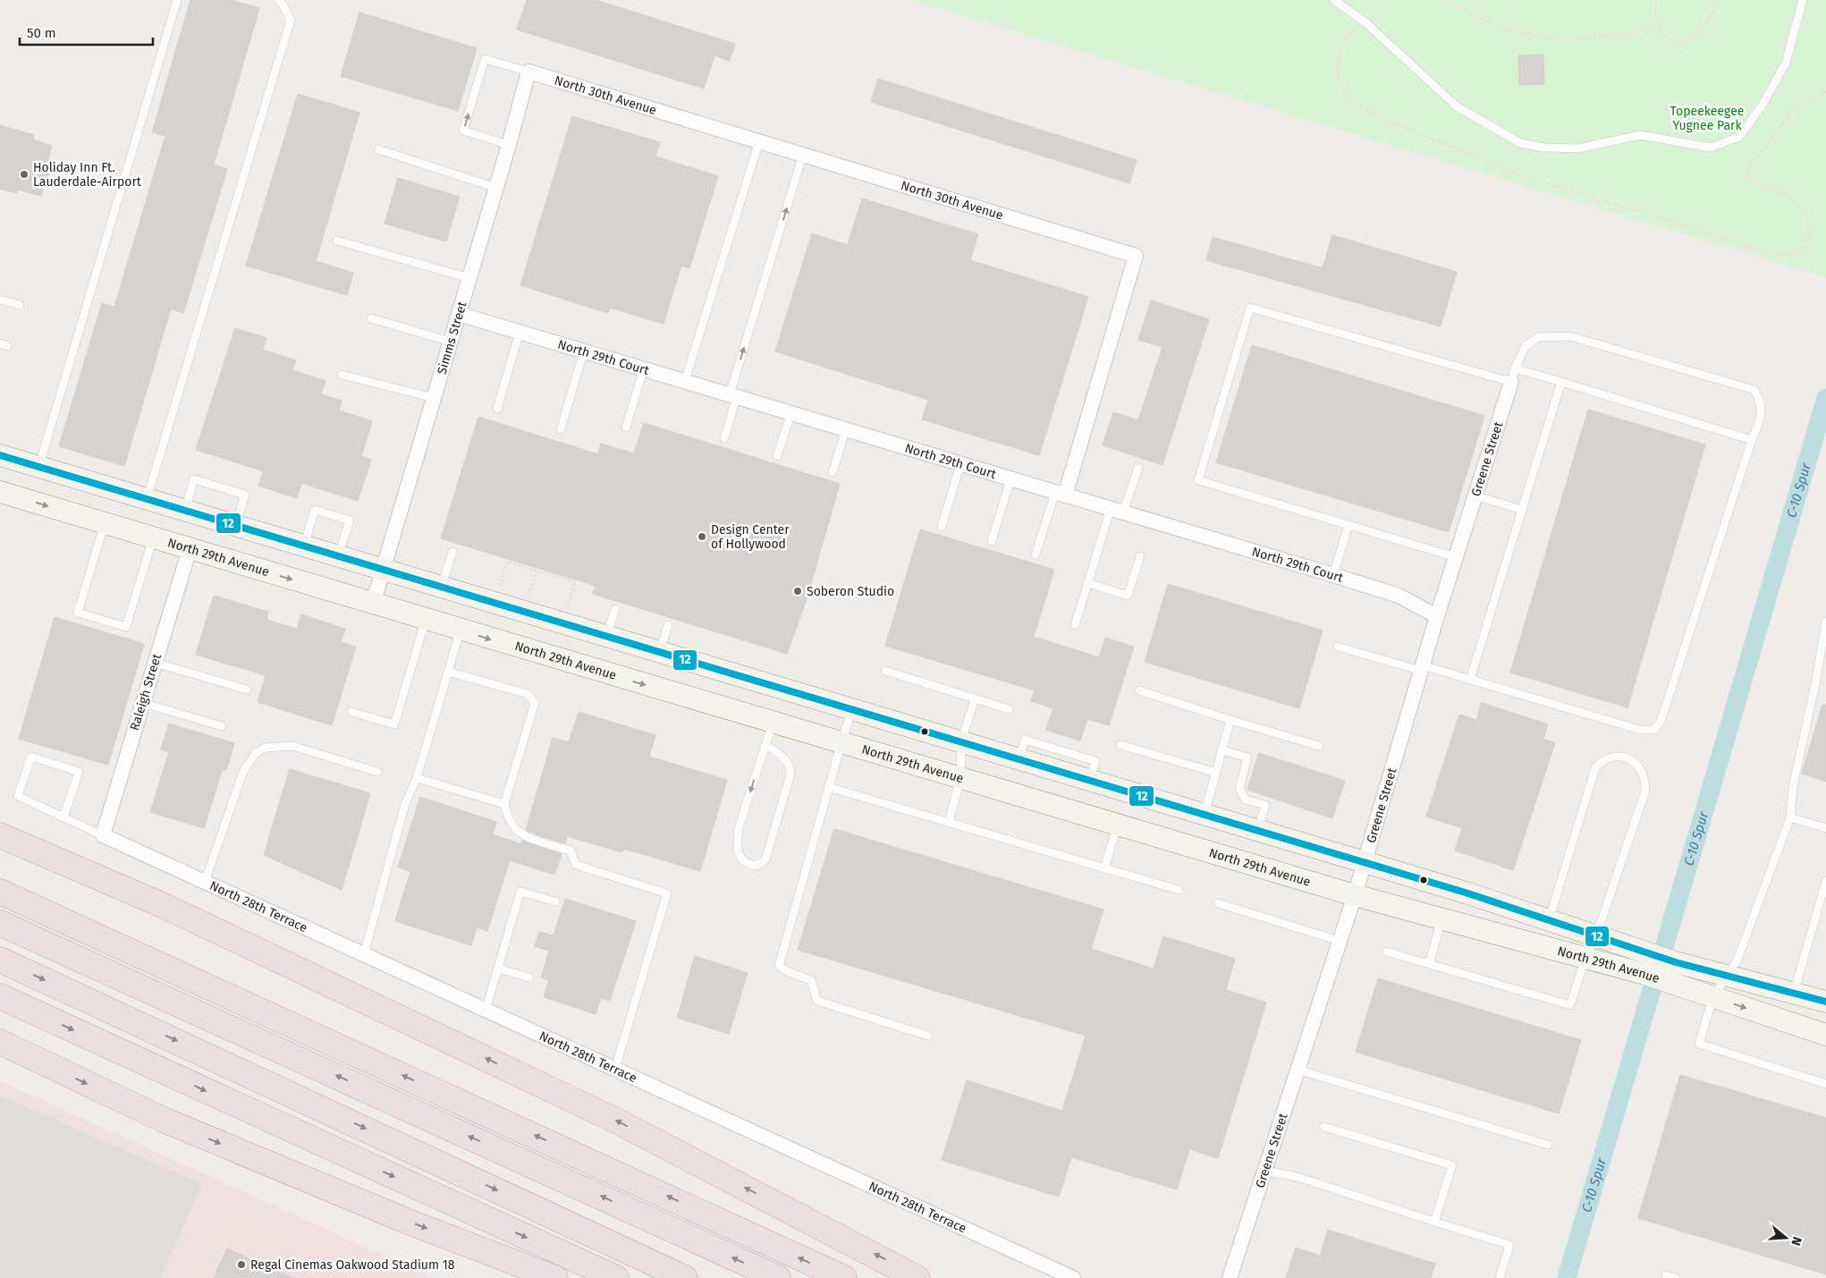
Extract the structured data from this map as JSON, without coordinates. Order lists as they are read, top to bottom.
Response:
{
  "streets": {
    "street": [
      "North 30th Avenue",
      "Simms Street",
      "North 29th Court",
      "Greene Street",
      "North 29th Avenue",
      "Raleigh Street",
      "North 28th Terrace"
    ]
  },
  "crossings": [
    ["North 30th Avenue", "Simms Street"],
    ["North 30th Avenue", "North 29th Court"],
    ["Simms Street", "North 29th Court"],
    ["Simms Street", "North 29th Avenue"],
    ["North 29th Court", "Greene Street"],
    ["Greene Street", "North 29th Avenue"],
    ["North 29th Avenue", "Raleigh Street"],
    ["Raleigh Street", "North 28th Terrace"]
  ],
  "water": ["C-10 Spur"],
  "parks": ["Topeekeegee Yugnee Park"],
  "places": [
    "Holiday Inn Ft. Lauderdale-Airport",
    "Design Center of Hollywood",
    "Soberon Studio",
    "Regal Cinemas Oakwood Stadium 18"
  ],
  "lines": ["transit line 12"],
  "scale_bar": "50 m",
  "north": "right"
}
